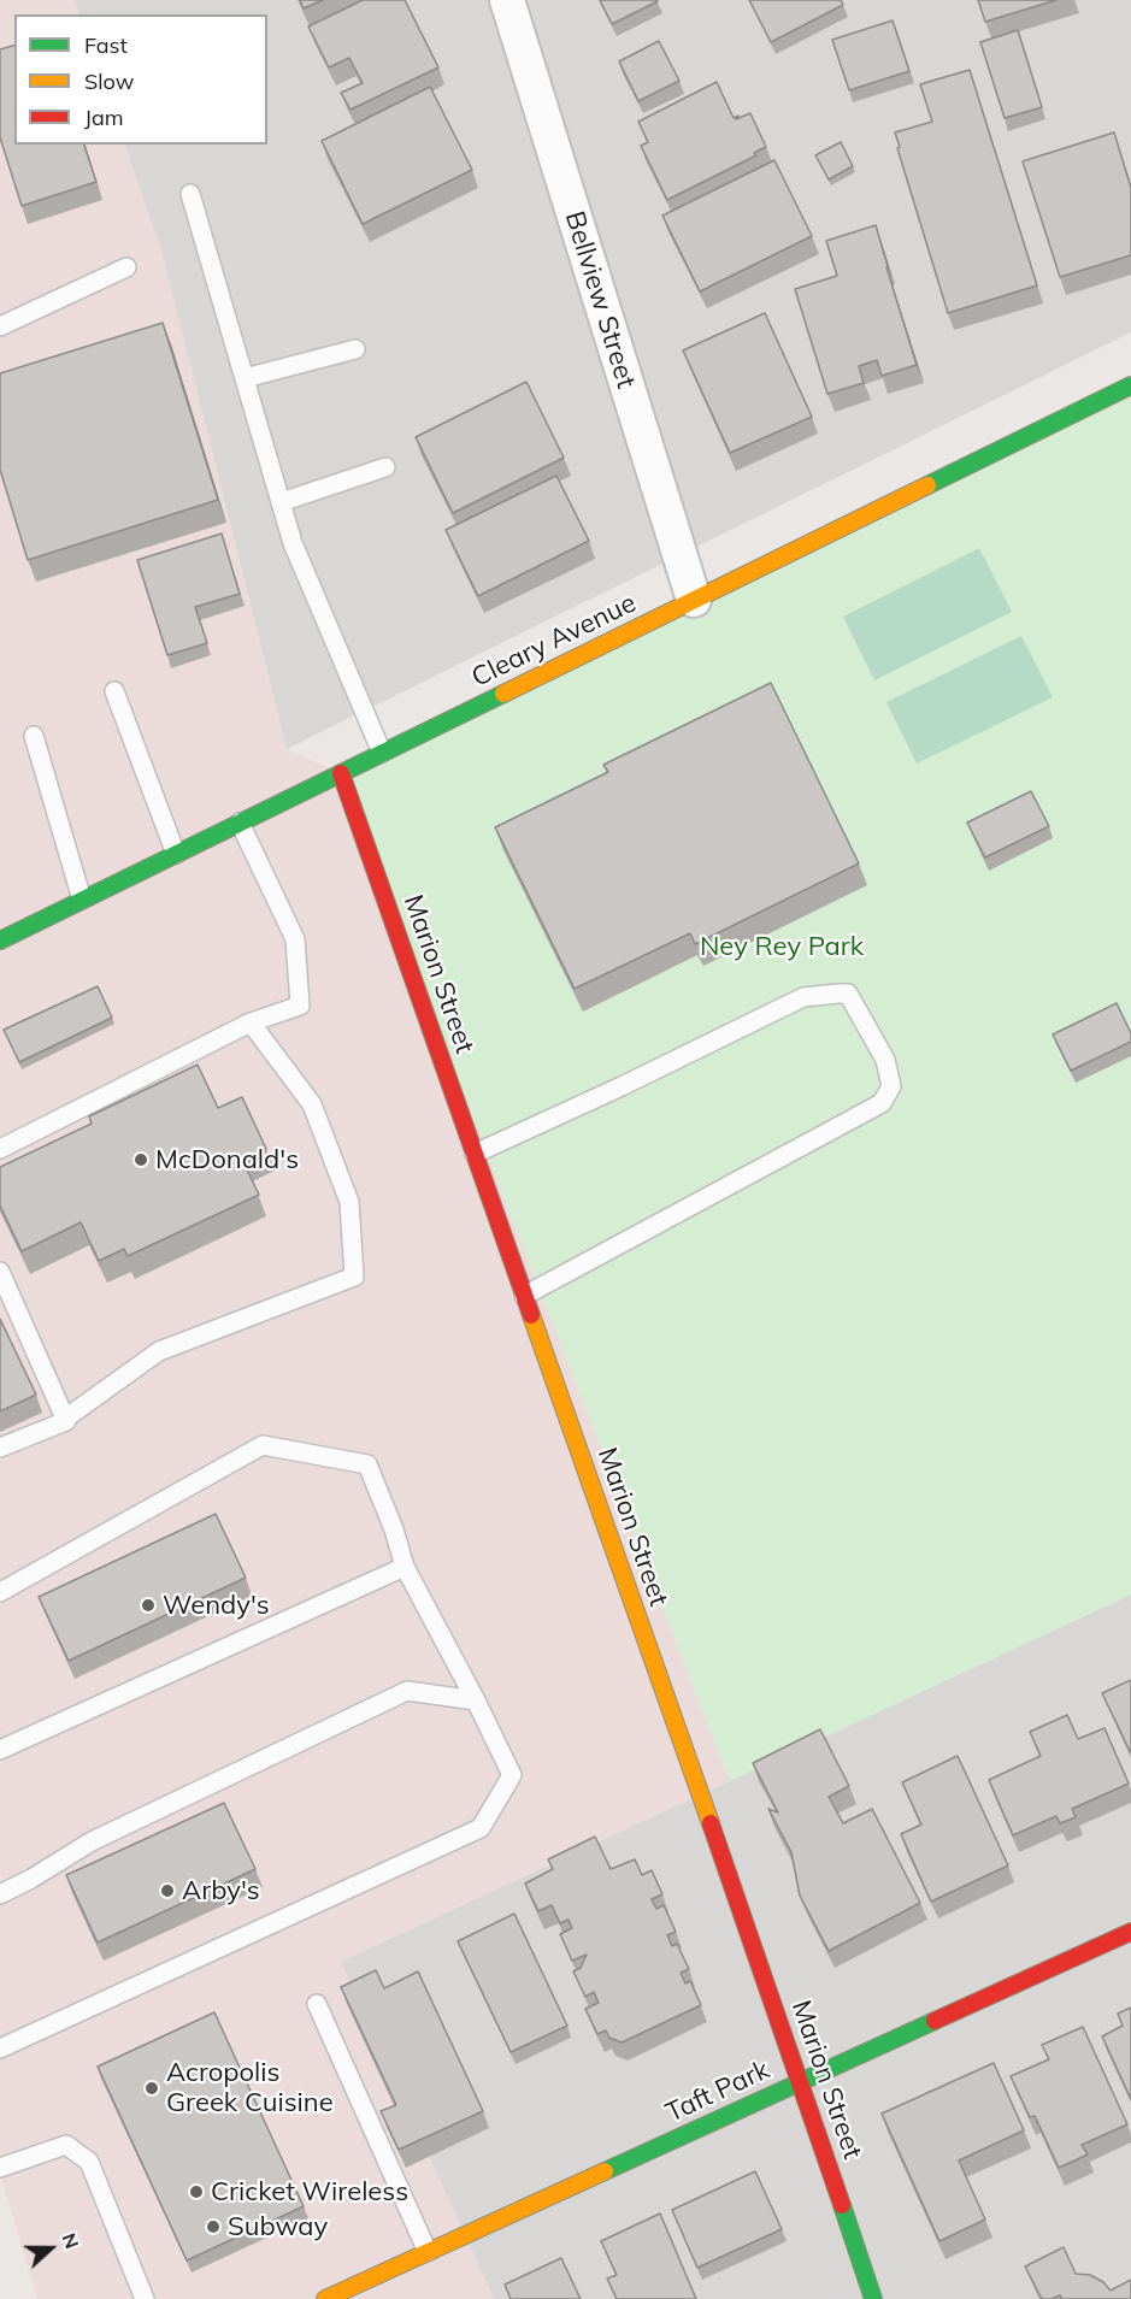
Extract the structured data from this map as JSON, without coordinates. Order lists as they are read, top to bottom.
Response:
{
  "streets": {
    "street": [
      "Bellview Street",
      "Cleary Avenue",
      "Marion Street",
      "Taft Park"
    ]
  },
  "crossings": [
    ["Bellview Street", "Cleary Avenue"],
    ["Cleary Avenue", "Marion Street"],
    ["Marion Street", "Taft Park"]
  ],
  "parks": ["Ney Rey Park"],
  "places": [
    "McDonald's",
    "Wendy's",
    "Arby's",
    "Acropolis Greek Cuisine",
    "Cricket Wireless",
    "Subway"
  ],
  "legend": ["Fast", "Slow", "Jam"],
  "north": "right"
}
